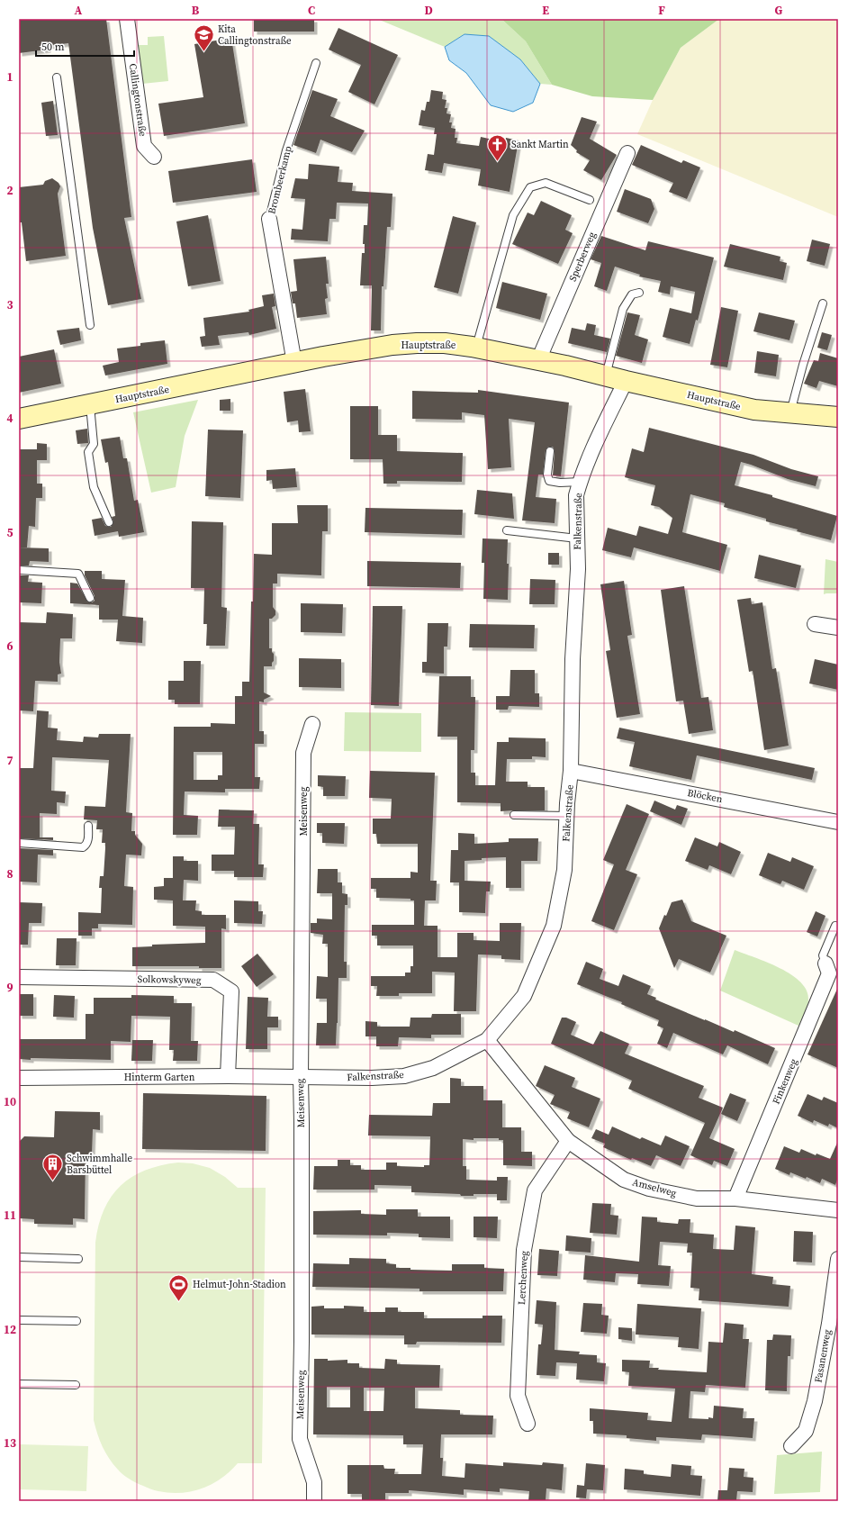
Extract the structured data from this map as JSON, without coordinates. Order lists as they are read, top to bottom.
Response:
{
  "streets": {
    "street": [
      "Callingtonstraße",
      "Brombeerkamp",
      "Sperberweg",
      "Hauptstraße",
      "Falkenstraße",
      "Blöcken",
      "Meisenweg",
      "Solkowskyweg",
      "Hinterm Garten",
      "Finkenweg",
      "Amselweg",
      "Lerchenweg",
      "Fasanenweg"
    ]
  },
  "crossings": [
    ["Brombeerkamp", "Hauptstraße"],
    ["Sperberweg", "Hauptstraße"],
    ["Hauptstraße", "Falkenstraße"],
    ["Falkenstraße", "Blöcken"],
    ["Falkenstraße", "Meisenweg"],
    ["Falkenstraße", "Hinterm Garten"],
    ["Falkenstraße", "Amselweg"],
    ["Meisenweg", "Hinterm Garten"],
    ["Solkowskyweg", "Hinterm Garten"],
    ["Finkenweg", "Amselweg"],
    ["Amselweg", "Lerchenweg"]
  ],
  "places": {
    "school or university": ["Kita Callingtonstraße"],
    "church": ["Sankt Martin"],
    "building": ["Schwimmhalle Barsbüttel"],
    "sports": ["Helmut-John-Stadion"]
  },
  "scale_bar": "50 m",
  "grid": {
    "columns": [
      "A",
      "B",
      "C",
      "D",
      "E",
      "F",
      "G"
    ],
    "rows": [
      "1",
      "2",
      "3",
      "4",
      "5",
      "6",
      "7",
      "8",
      "9",
      "10",
      "11",
      "12",
      "13"
    ]
  }
}
